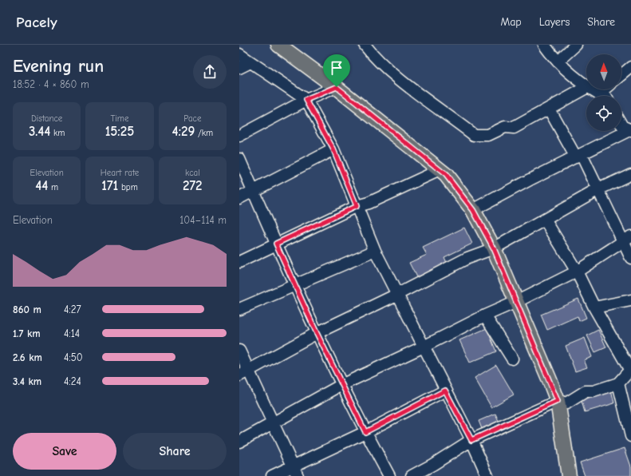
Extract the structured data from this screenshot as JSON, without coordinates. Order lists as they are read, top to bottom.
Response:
{
  "north": "top",
  "page": {
    "header": "Pacely",
    "nav": ["Map", "Layers", "Share"],
    "heading": ["Evening run", "18:52 · 4 × 860 m"],
    "stats": [
      ["Distance", "3.44 km"],
      ["Time", "15:25"],
      ["Pace", "4:29 /km"],
      ["Elevation", "44 m"],
      ["Heart rate", "171 bpm"],
      ["kcal", "272"]
    ],
    "chart": ["Elevation", "104–114 m"],
    "list": [
      {
        "name": "860 m",
        "note": "4:27"
      },
      {
        "name": "1.7 km",
        "note": "4:14"
      },
      {
        "name": "2.6 km",
        "note": "4:50"
      },
      {
        "name": "3.4 km",
        "note": "4:24"
      }
    ],
    "buttons": ["Save", "Share"]
  }
}
